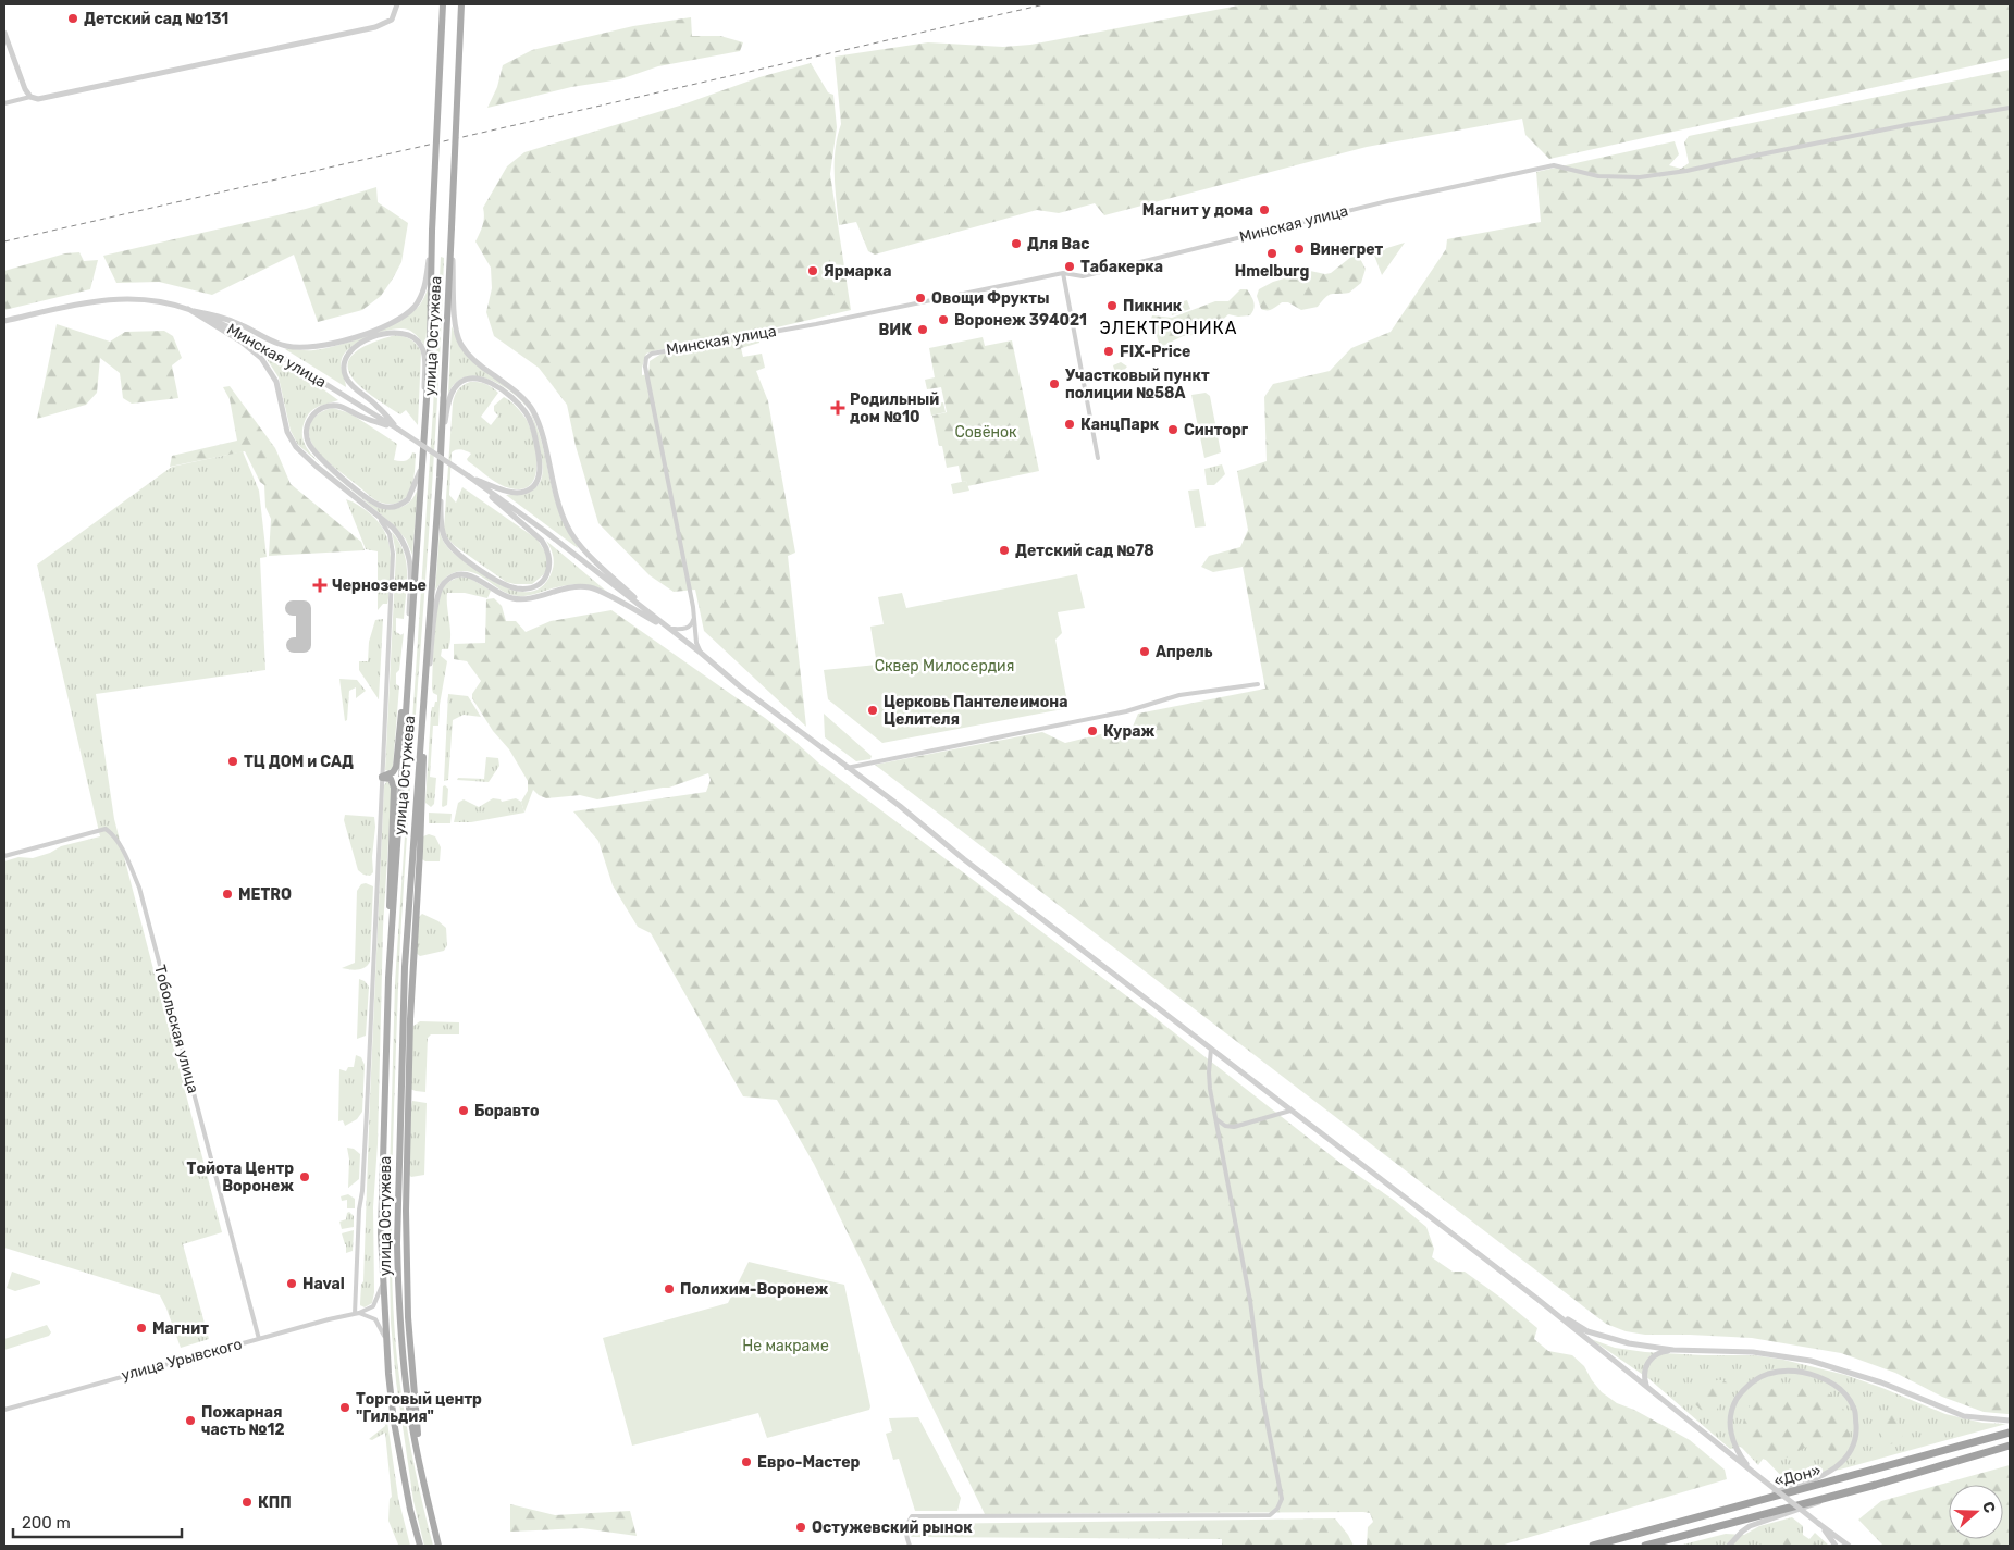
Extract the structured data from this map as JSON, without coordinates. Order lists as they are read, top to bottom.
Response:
{
  "streets": {
    "highway": ["«Дон»"],
    "main road": ["улица Остужева"],
    "street": ["Минская улица", "Тобольская улица", "улица Урывского"]
  },
  "crossings": [
    ["Тобольская улица", "улица Урывского"]
  ],
  "districts": ["ЭЛЕКТРОНИКА"],
  "parks": ["Совёнок", "Сквер Милосердия", "Не макраме"],
  "places": {
    "other": [
      "Детский сад №131",
      "Магнит у дома",
      "Для Вас",
      "Винегрет",
      "Hmelburg",
      "Табакерка",
      "Ярмарка",
      "Овощи Фрукты",
      "Пикник",
      "Воронеж 394021",
      "ВИК",
      "FIX-Price",
      "Участковый пункт полиции №58А",
      "КанцПарк",
      "Синторг",
      "Детский сад №78",
      "Апрель",
      "Церковь Пантелеимона Целителя",
      "Кураж",
      "ТЦ ДОМ и САД",
      "METRO",
      "Боравто",
      "Тойота Центр Воронеж",
      "Haval",
      "Полихим-Воронеж",
      "Магнит",
      "Торговый центр \"Гильдия\"",
      "Пожарная часть №12",
      "Евро-Мастер",
      "КПП",
      "Остужевский рынок"
    ],
    "health": ["Родильный дом №10", "Черноземье"]
  },
  "scale_bar": "200 m",
  "north": "right"
}
